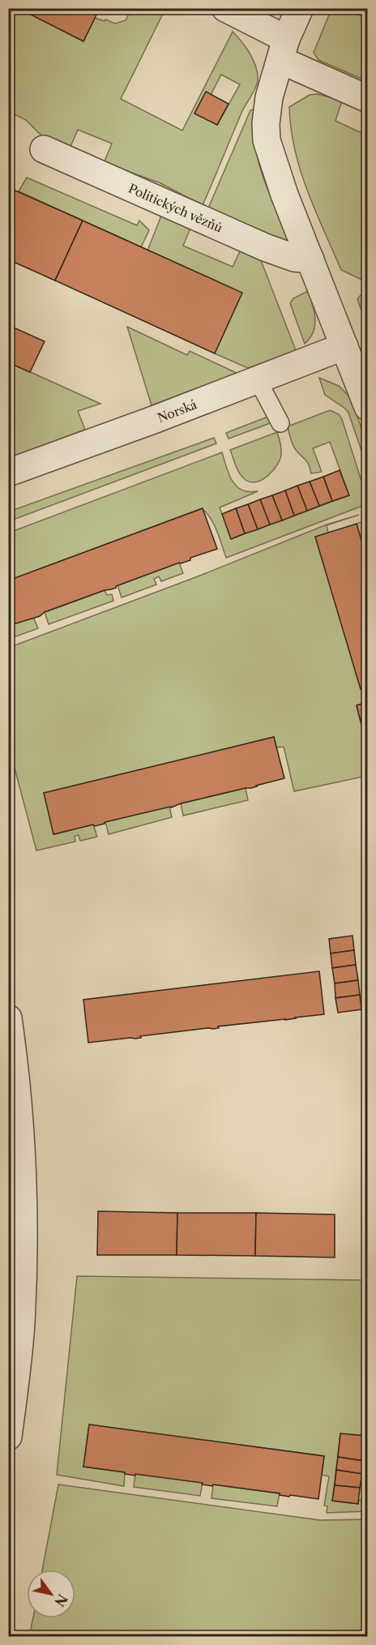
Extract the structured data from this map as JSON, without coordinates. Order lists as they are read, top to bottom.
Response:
{
  "streets": {
    "street": ["Politických vězňů", "Norská"]
  },
  "north": "bottom right"
}
